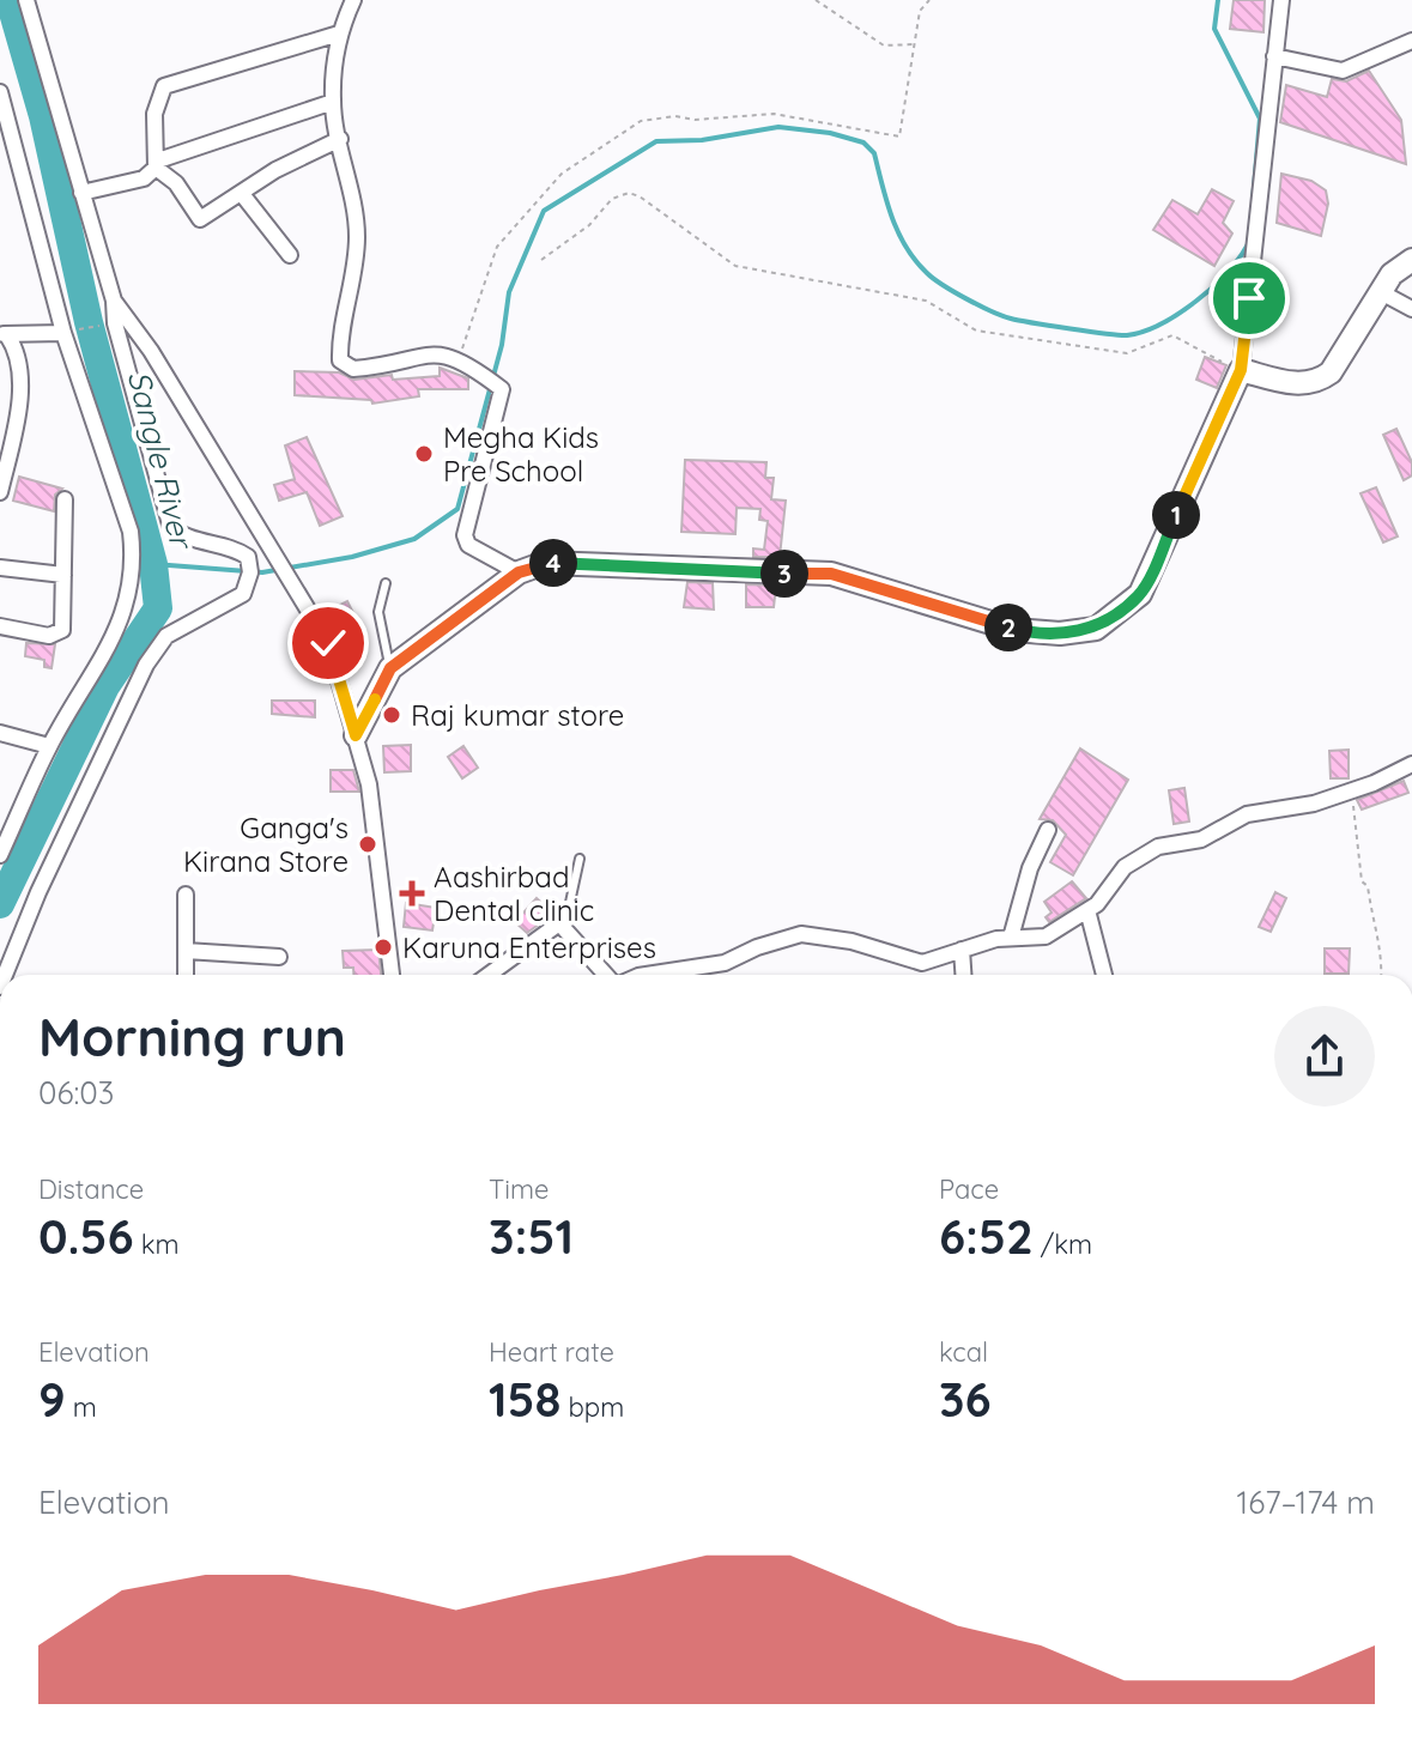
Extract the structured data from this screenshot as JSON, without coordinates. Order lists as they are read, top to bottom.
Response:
{
  "water": ["Sangle River"],
  "places": {
    "other": [
      "Megha Kids Pre School",
      "Raj kumar store",
      "Ganga's Kirana Store",
      "Karuna Enterprises"
    ],
    "health": ["Aashirbad Dental clinic"]
  },
  "page": {
    "pins": [
      "1",
      "4",
      "3",
      "2"
    ],
    "heading": ["Morning run", "06:03"],
    "stats": [
      ["Distance", "0.56 km"],
      ["Time", "3:51"],
      ["Pace", "6:52 /km"],
      ["Elevation", "9 m"],
      ["Heart rate", "158 bpm"],
      ["kcal", "36"]
    ],
    "chart": ["Elevation", "167–174 m"]
  }
}
